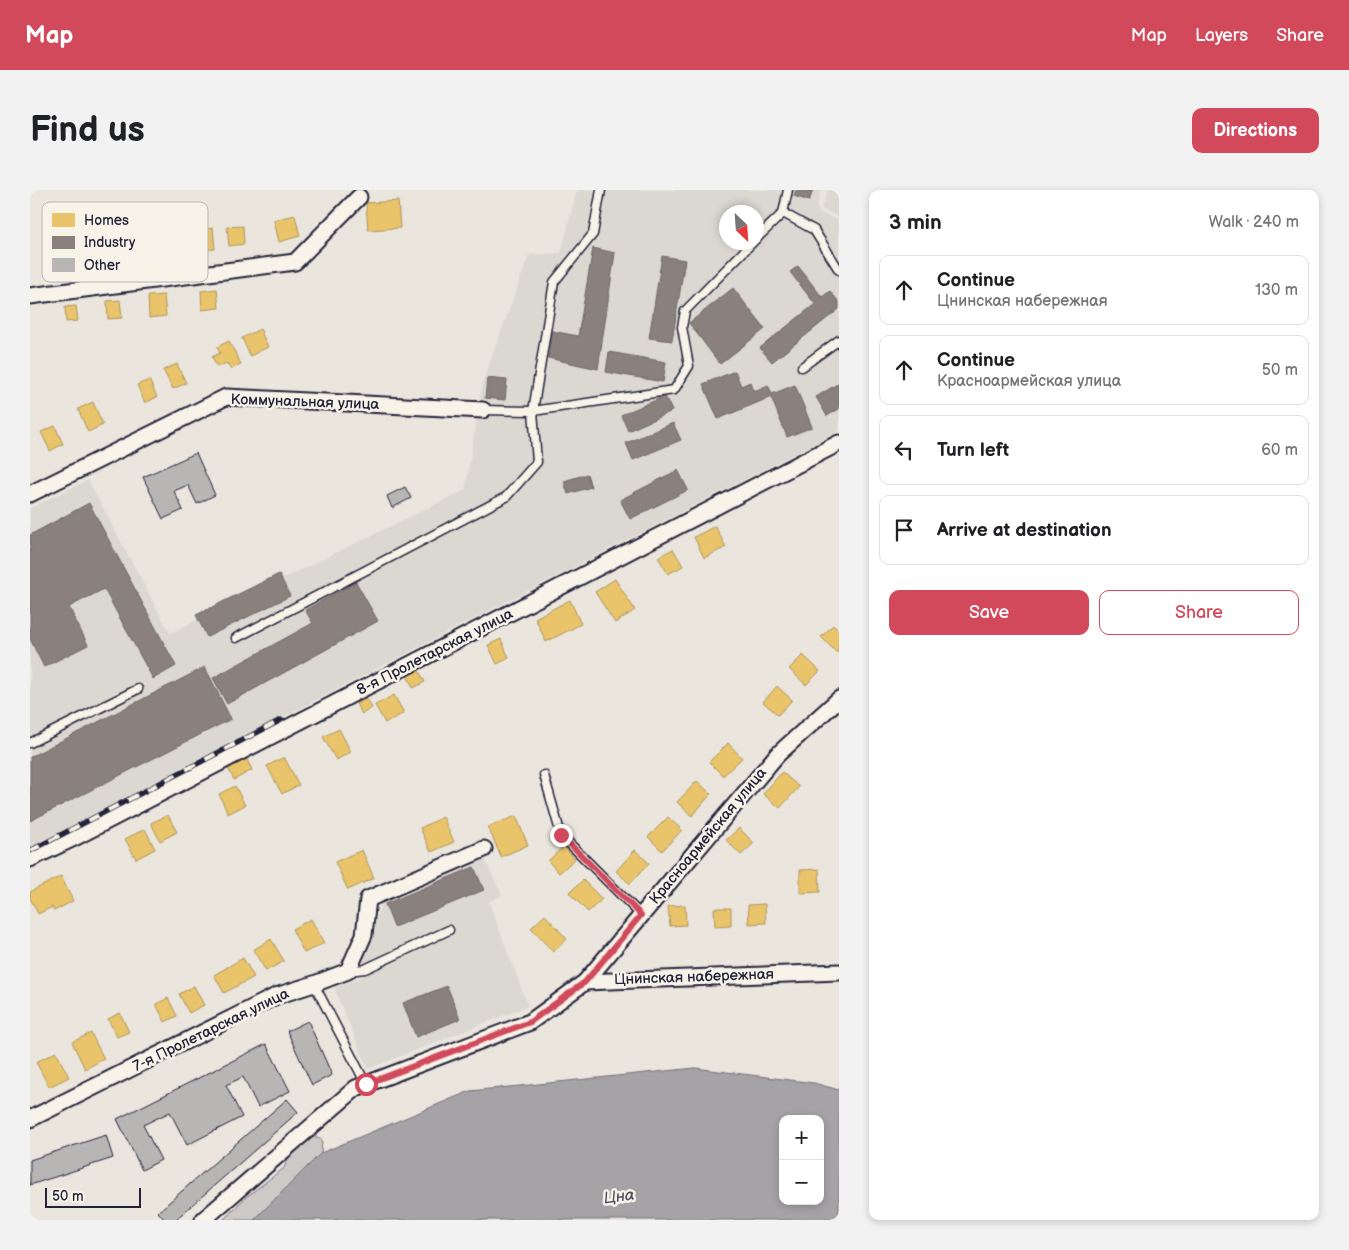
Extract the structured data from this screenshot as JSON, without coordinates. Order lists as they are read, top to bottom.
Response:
{
  "streets": {
    "street": [
      "Коммунальная улица",
      "8-я Пролетарская улица",
      "Красноармейская улица",
      "Цнинская набережная",
      "7-я Пролетарская улица"
    ]
  },
  "crossings": [
    ["Красноармейская улица", "Цнинская набережная"]
  ],
  "water": ["Цна"],
  "legend": ["Homes", "Industry", "Other"],
  "scale_bar": "50 m",
  "north": "bottom right",
  "page": {
    "header": "Map",
    "nav": ["Map", "Layers", "Share"],
    "buttons": [
      "Directions",
      ["Save", "Share"]
    ],
    "title": "Find us",
    "heading": ["3 min", "Walk · 240 m"],
    "list": [
      ["Continue", "Цнинская набережная", "130 m"],
      ["Continue", "Красноармейская улица", "50 m"],
      ["Turn left", "60 m"],
      "Arrive at destination"
    ],
    "map_buttons": ["+", "−"],
    "scale": "50 m"
  }
}
